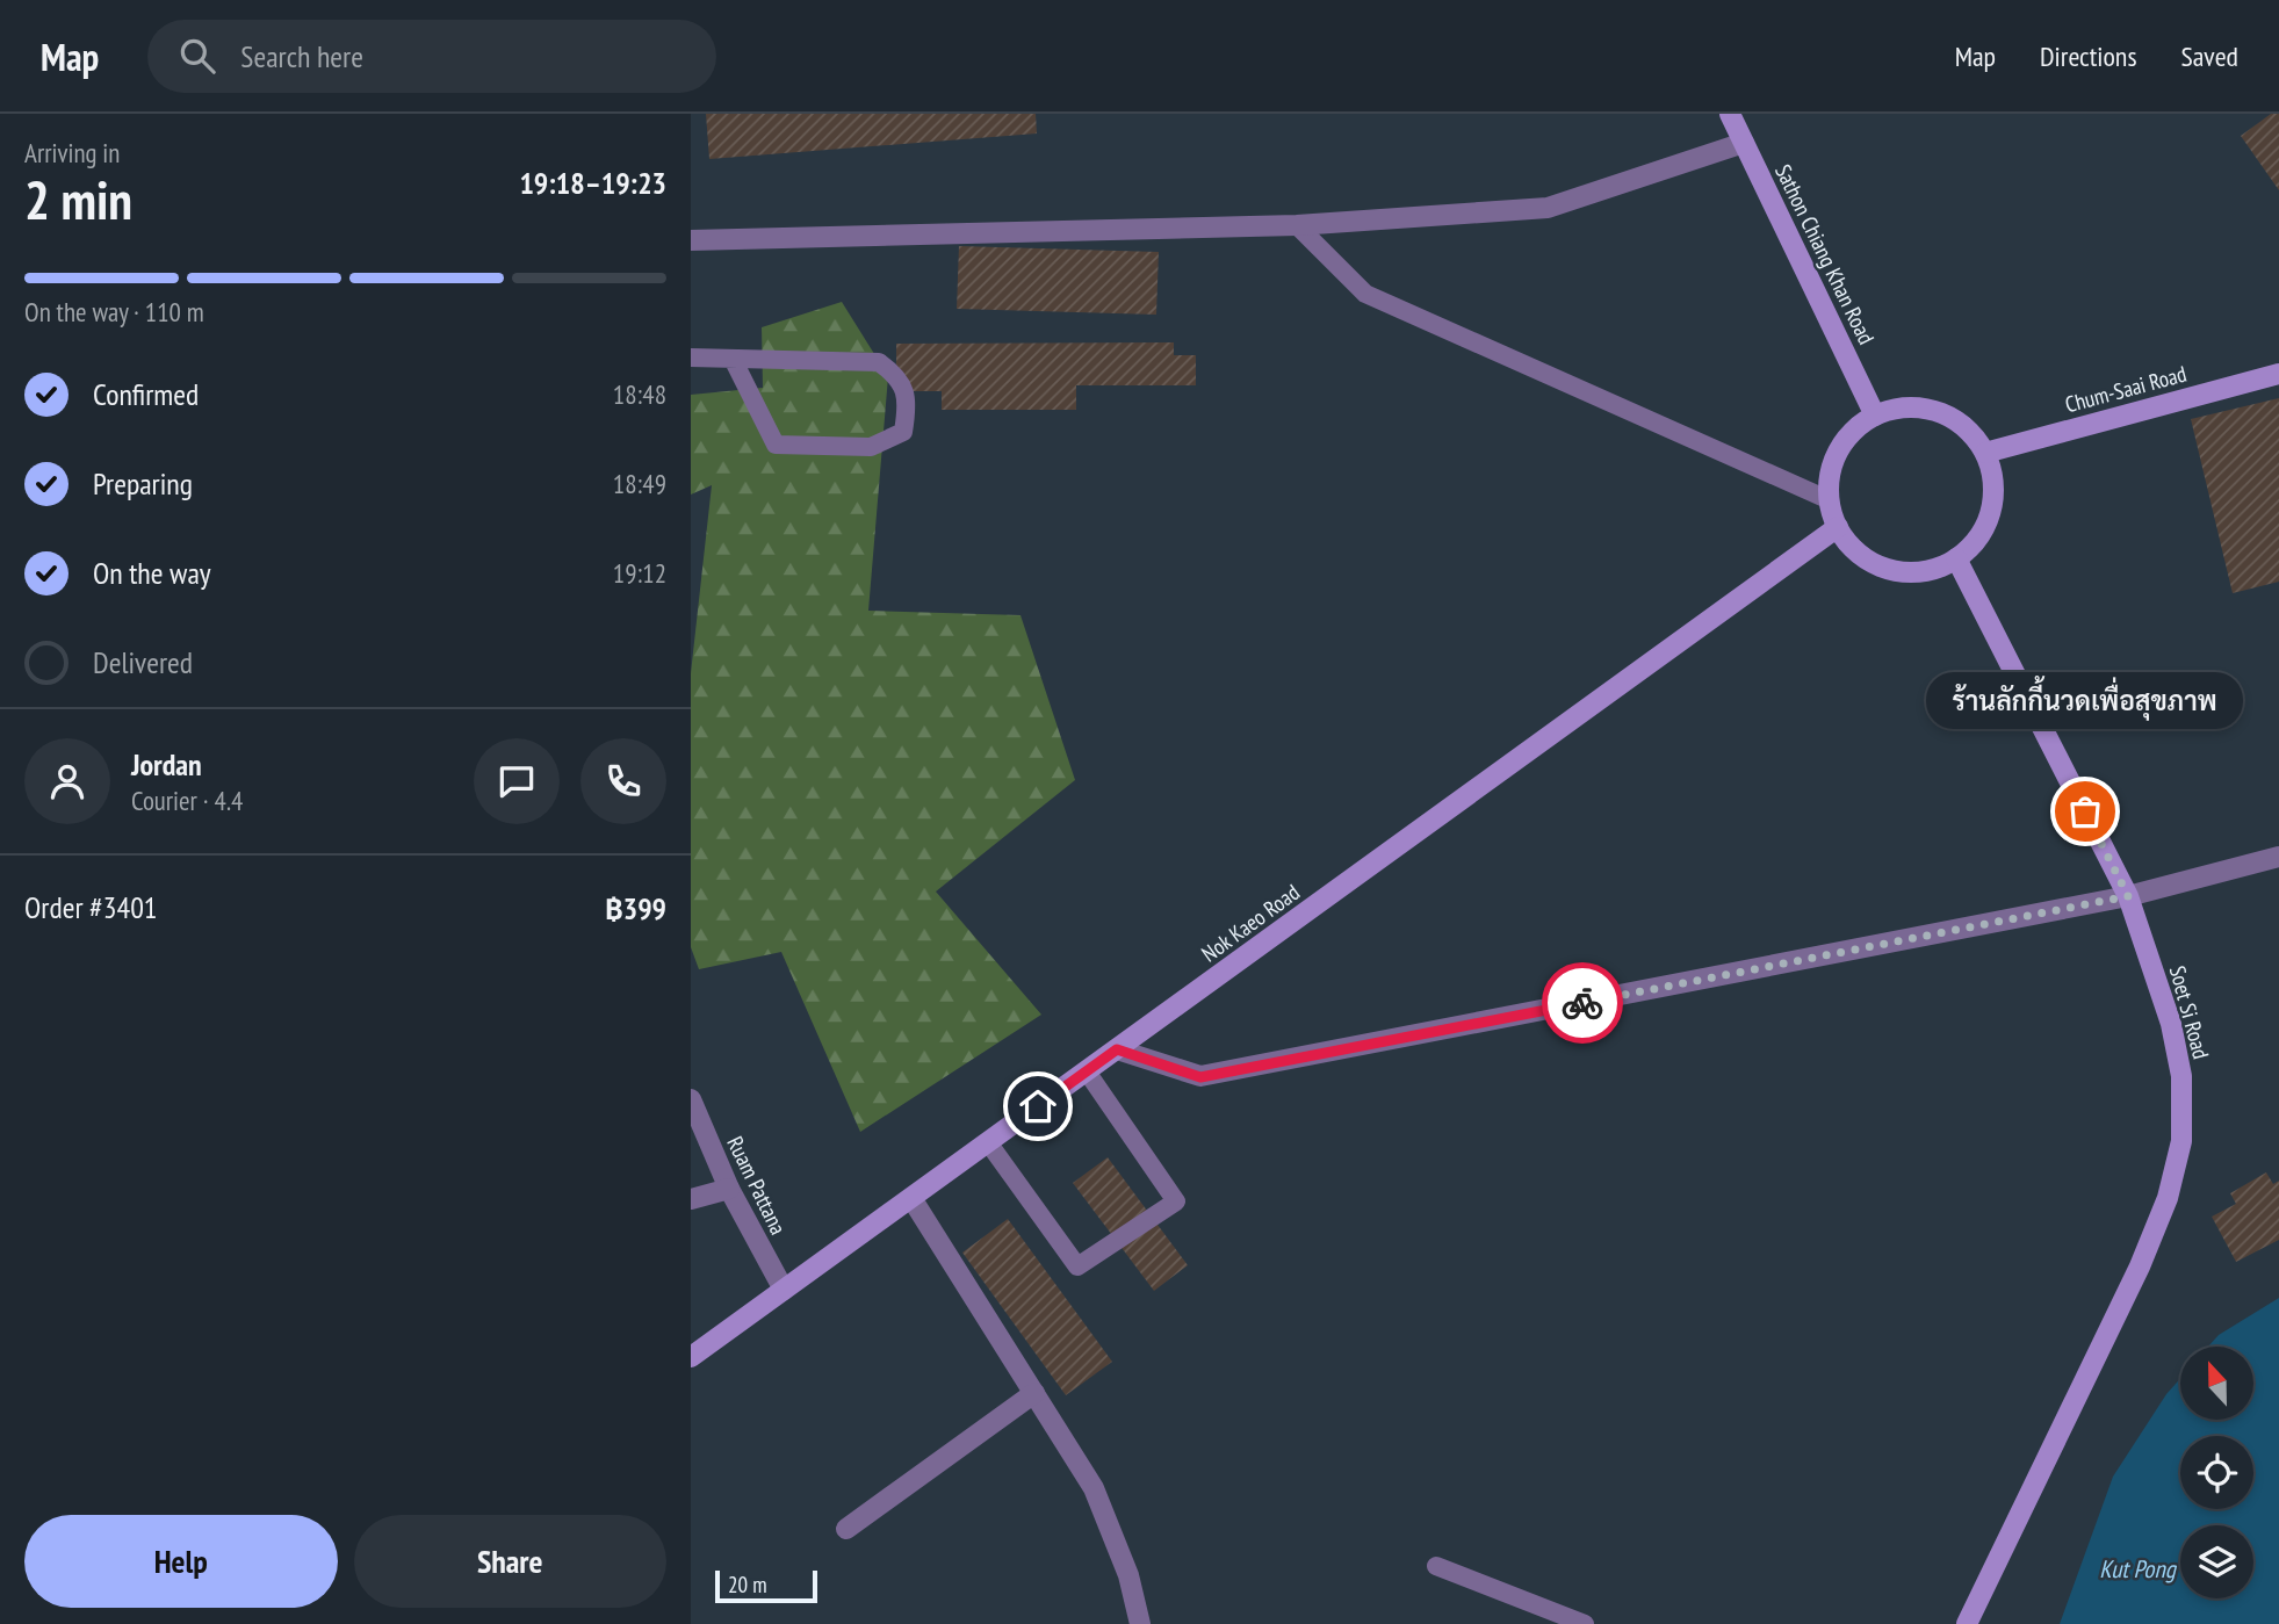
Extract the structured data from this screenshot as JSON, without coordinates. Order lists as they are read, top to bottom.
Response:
{
  "streets": {
    "main road": [
      "Sathon Chiang Khan Road",
      "Chum-Saai Road",
      "Nok Kaeo Road",
      "Soet Si Road"
    ],
    "street": ["Ruam Pattana"]
  },
  "crossings": [
    ["Sathon Chiang Khan Road", "Chum-Saai Road"],
    ["Sathon Chiang Khan Road", "Nok Kaeo Road"],
    ["Sathon Chiang Khan Road", "Soet Si Road"],
    ["Chum-Saai Road", "Nok Kaeo Road"],
    ["Chum-Saai Road", "Soet Si Road"],
    ["Nok Kaeo Road", "Soet Si Road"],
    ["Nok Kaeo Road", "Ruam Pattana"]
  ],
  "water": ["Kut Pong"],
  "places": ["ร้านลักกี้นวดเพื่อสุขภาพ"],
  "scale_bar": "20 m",
  "north": "top",
  "page": {
    "header": "Map",
    "search": "Search here",
    "nav": ["Map", "Directions", "Saved"],
    "heading": ["2 min", "Arriving in", "19:18–19:23"],
    "panel": [
      "Jordan",
      "Courier · 4.4",
      "Order #3401",
      "฿399"
    ],
    "bar": "On the way · 110 m",
    "list": [
      ["Confirmed", "18:48"],
      ["Preparing", "18:49"],
      ["On the way", "19:12"],
      "Delivered"
    ],
    "bubble": "ร้านลักกี้นวดเพื่อสุขภาพ",
    "buttons": ["Help", "Share"],
    "scale": "20 m"
  }
}
